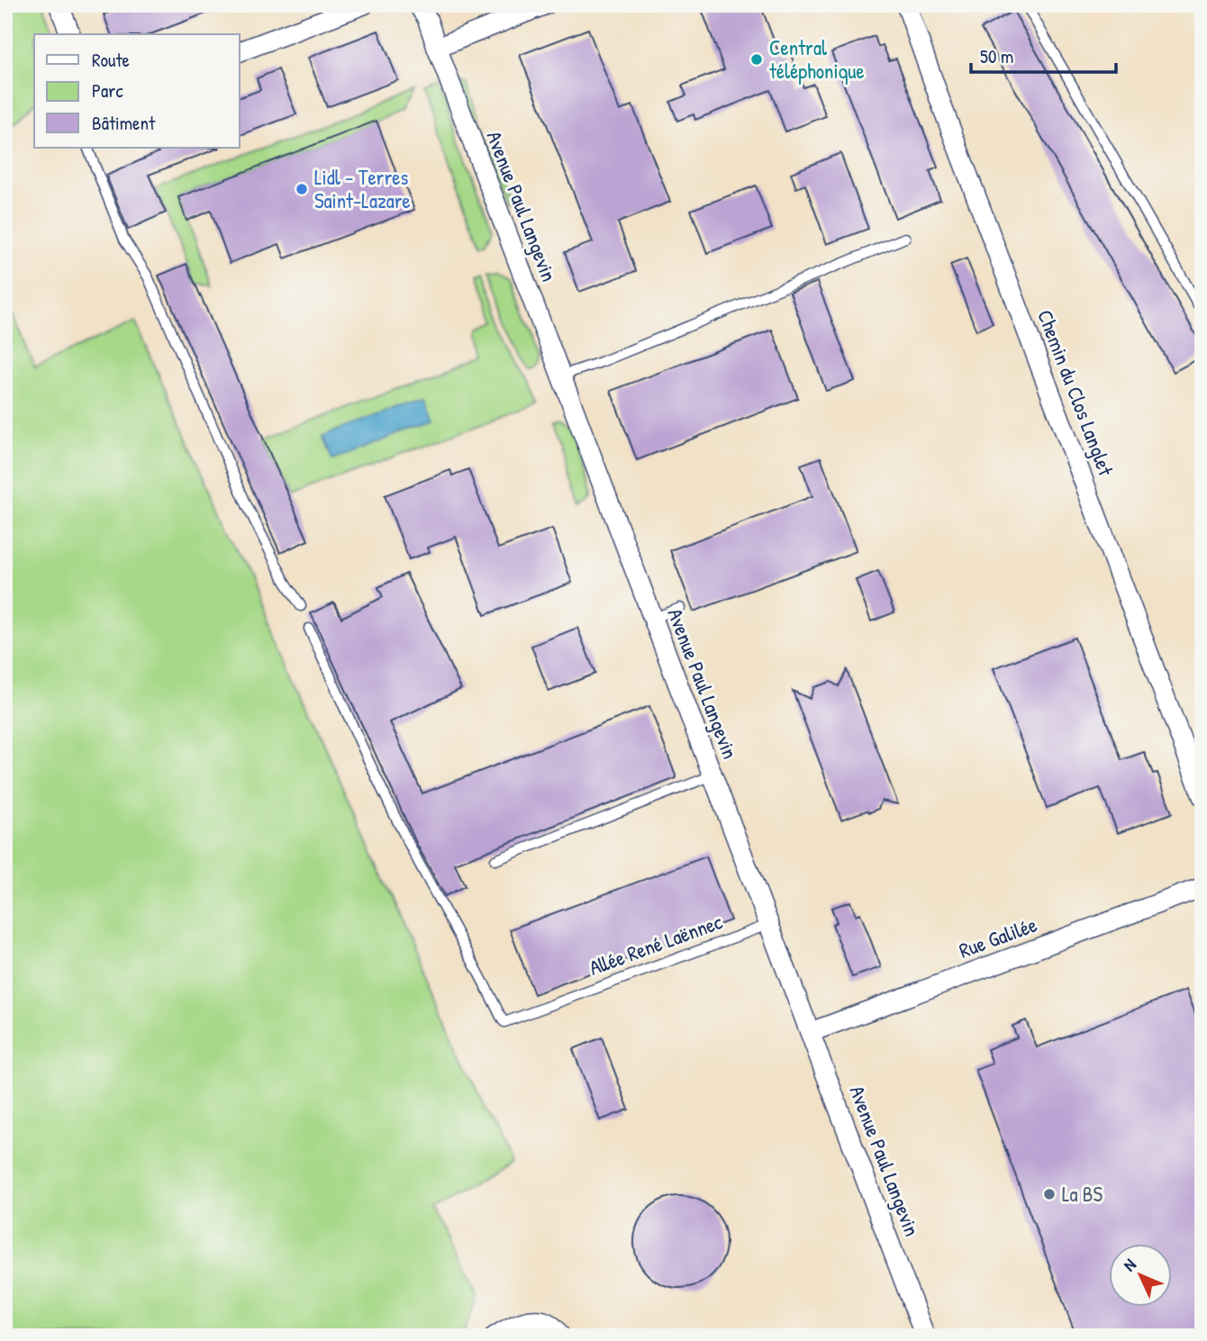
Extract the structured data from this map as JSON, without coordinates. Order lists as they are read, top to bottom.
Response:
{
  "streets": {
    "street": ["Avenue Paul Langevin", "Chemin du Clos Langlet", "Rue Galilée"],
    "lane": ["Allée René Laënnec"]
  },
  "crossings": [
    ["Avenue Paul Langevin", "Rue Galilée"],
    ["Avenue Paul Langevin", "Allée René Laënnec"]
  ],
  "places": ["Central téléphonique", "Lidl - Terres Saint-Lazare", "La BS"],
  "legend": ["Route", "Parc", "Bâtiment"],
  "scale_bar": "50 m",
  "north": "top left"
}
